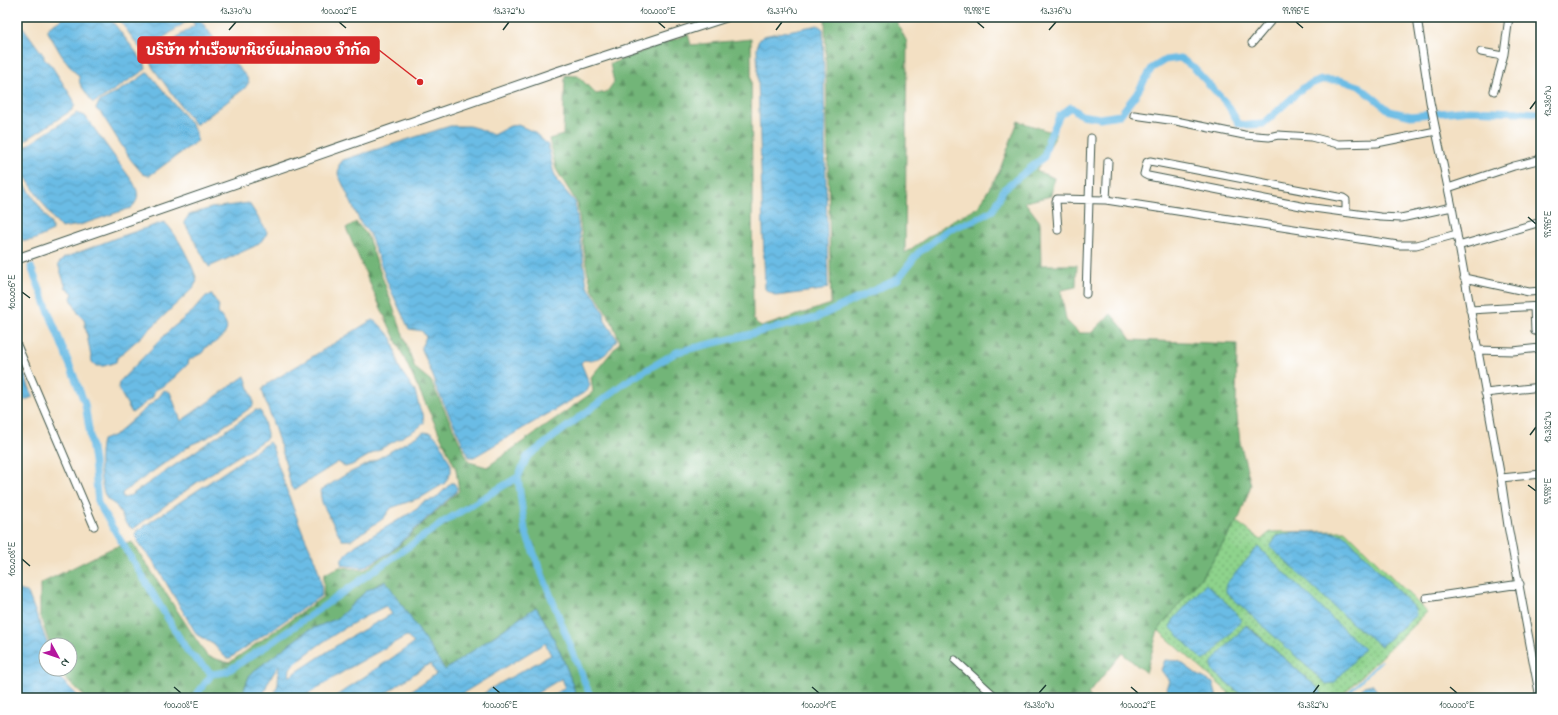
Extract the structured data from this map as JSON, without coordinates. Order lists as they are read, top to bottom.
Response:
{
  "places": ["บริษัท ท่าเรือพานิชย์แม่กลอง จำกัด"],
  "north": "bottom right",
  "coordinates": [
    "13.370°N",
    "100.002°E",
    "13.372°N",
    "100.000°E",
    "13.374°N",
    "99.998°E",
    "13.376°N",
    "99.996°E",
    "13.380°N",
    "100.006°E",
    "13.382°N",
    "100.008°E",
    "100.004°E"
  ]
}
